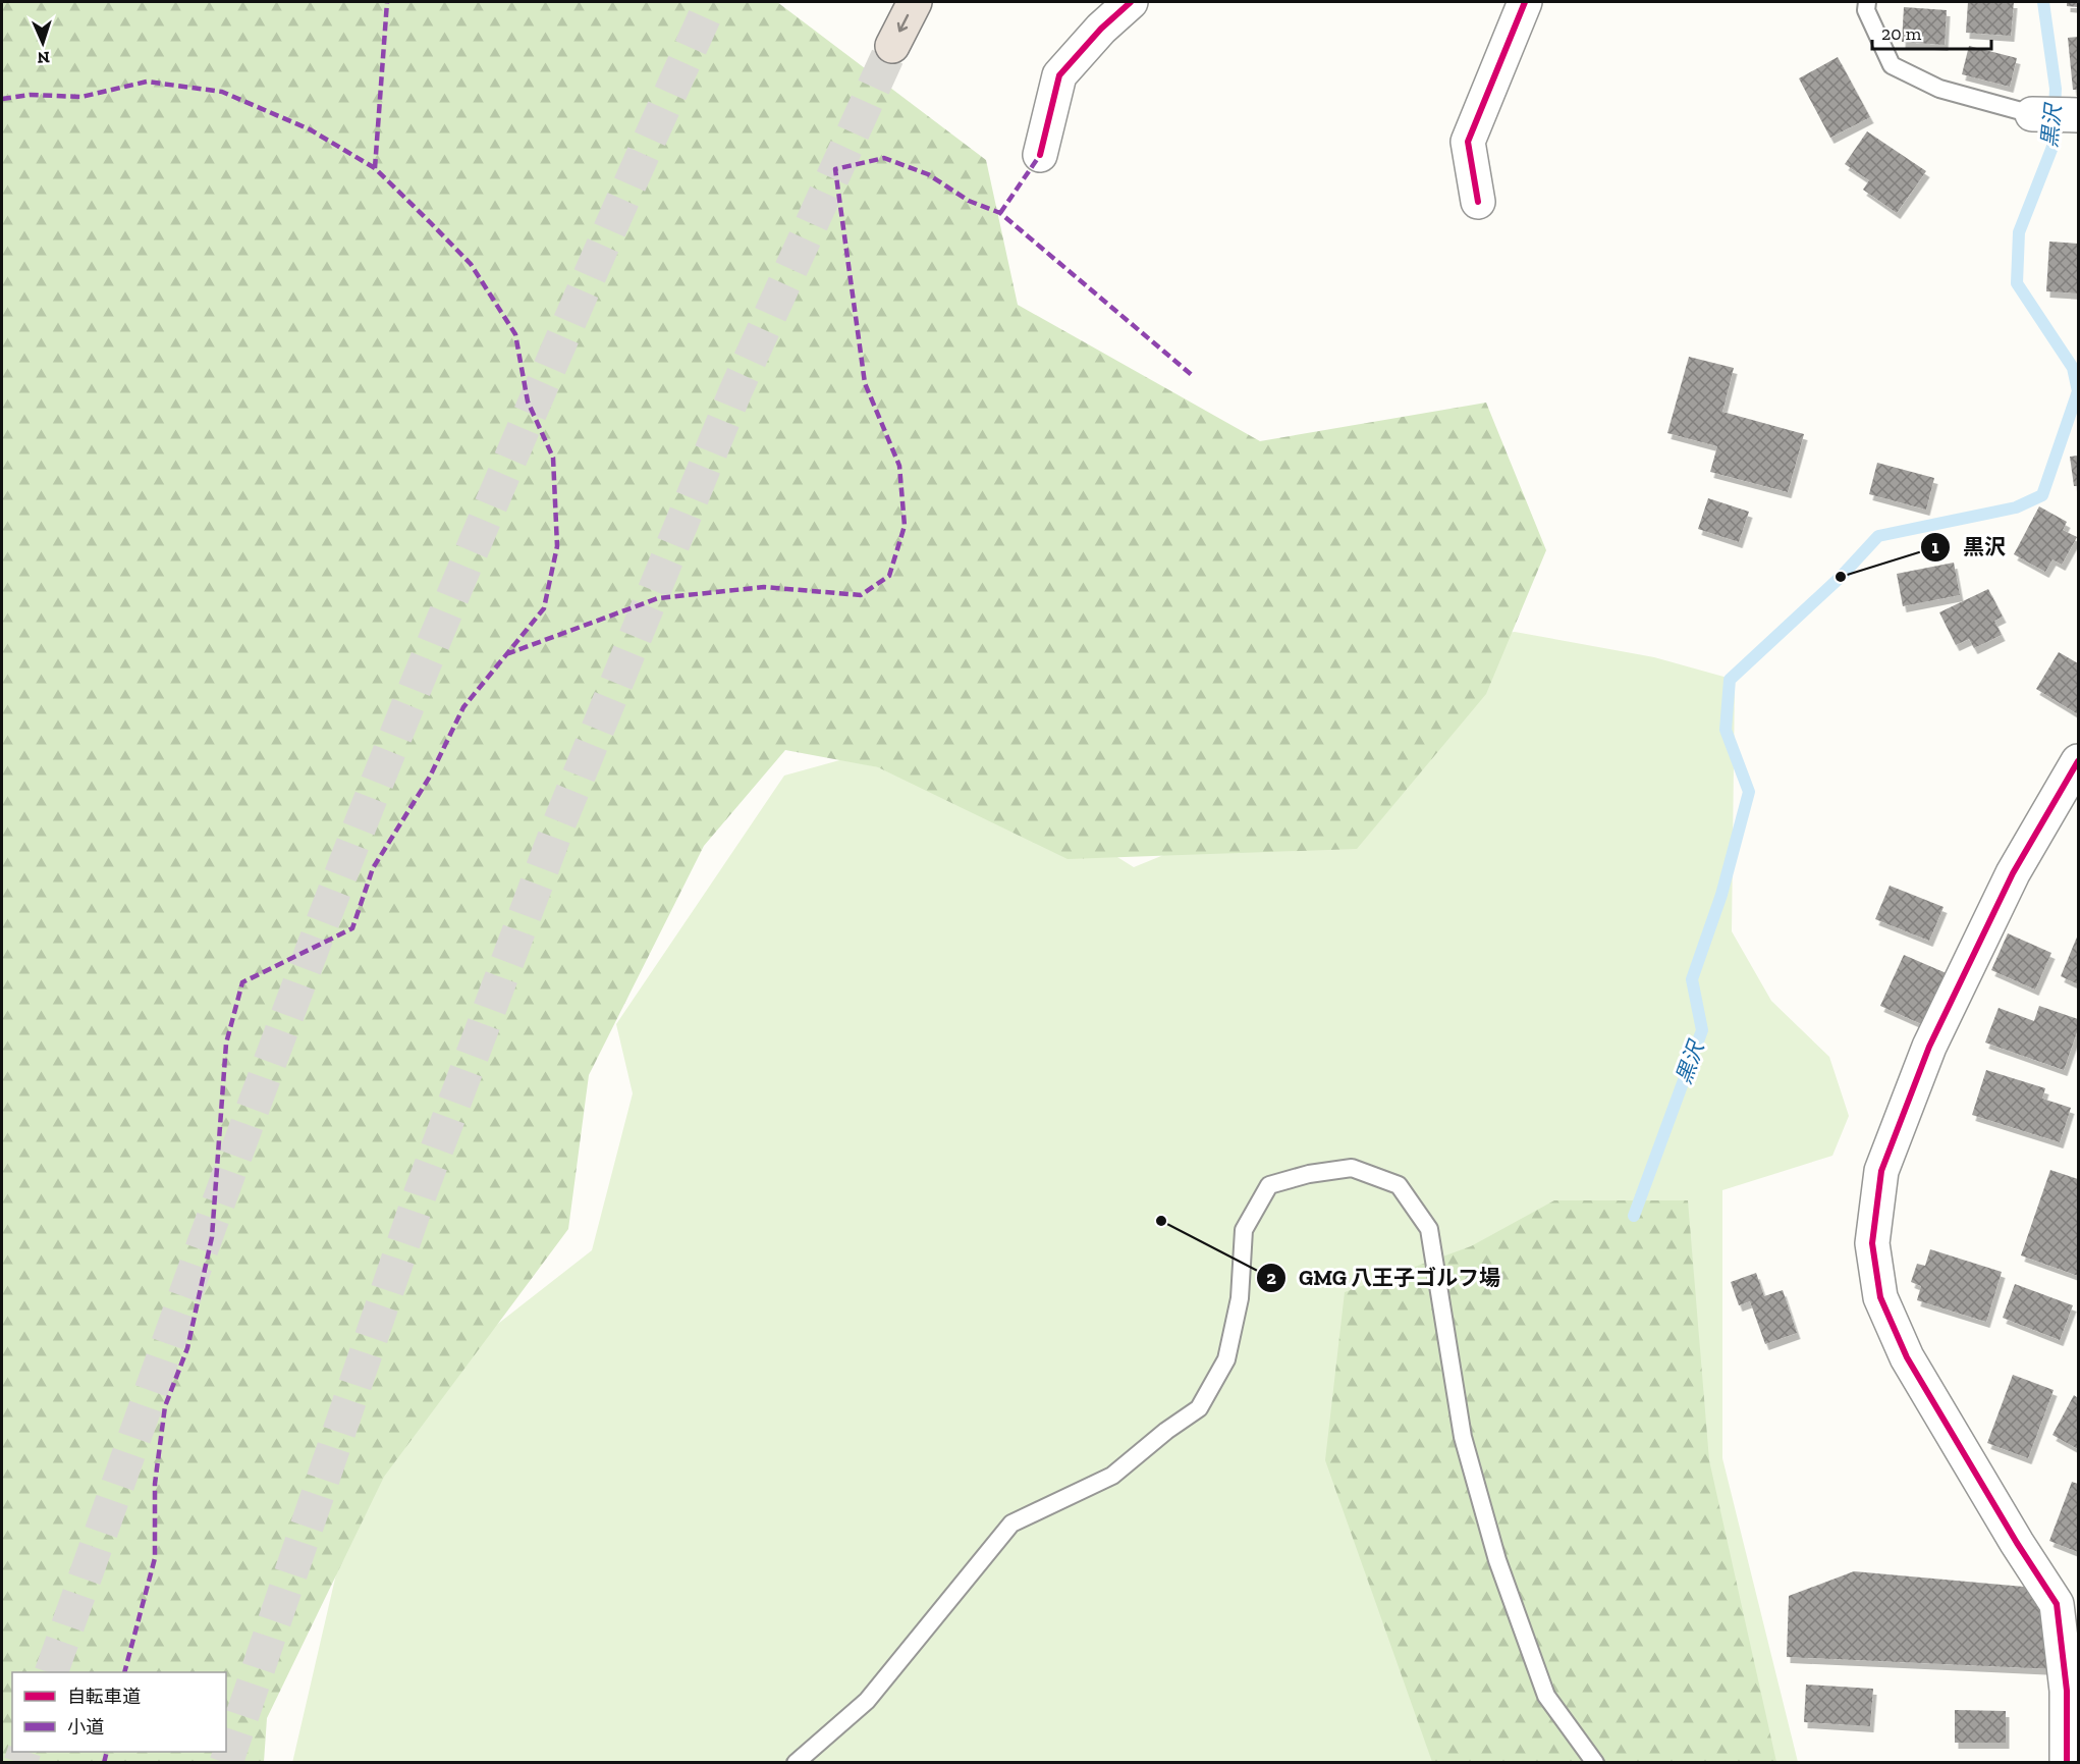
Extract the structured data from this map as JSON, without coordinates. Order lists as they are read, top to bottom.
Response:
{
  "water": ["黒沢"],
  "places": ["黒沢", "GMG 八王子ゴルフ場"],
  "legend": ["自転車道", "小道"],
  "scale_bar": "20 m",
  "north": "bottom"
}
